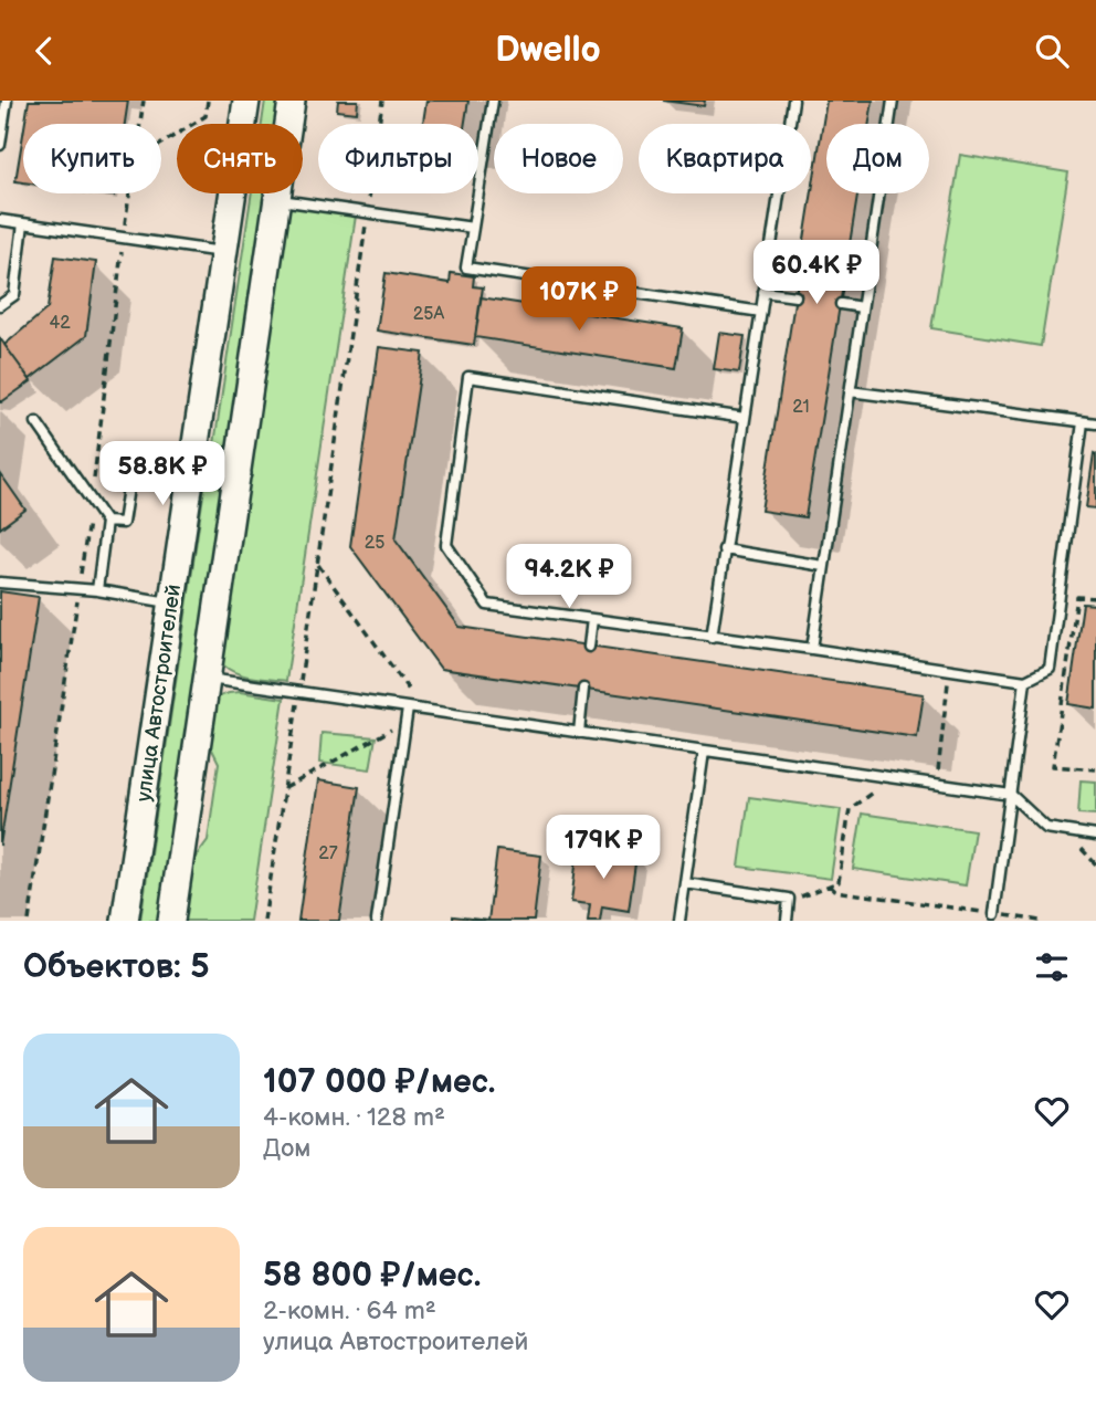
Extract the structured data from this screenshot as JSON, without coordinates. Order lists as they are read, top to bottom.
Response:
{
  "streets": {
    "main road": ["улица Автостроителей"]
  },
  "house_numbers": [
    "25А",
    "42",
    "21",
    "25",
    "27"
  ],
  "page": {
    "header": "Dwello",
    "chip": [
      "Купить",
      "Снять",
      "Фильтры",
      "Новое",
      "Квартира",
      "Дом"
    ],
    "price": [
      "60.4K ₽",
      "107K ₽",
      "58.8K ₽",
      "94.2K ₽",
      "179K ₽"
    ],
    "heading": "Объектов: 5",
    "list": [
      {
        "name": "107 000 ₽/мес.",
        "note": "4-комн. · 128 m² · Дом"
      },
      {
        "name": "58 800 ₽/мес.",
        "note": "2-комн. · 64 m² · улица Автостроителей"
      }
    ]
  }
}
